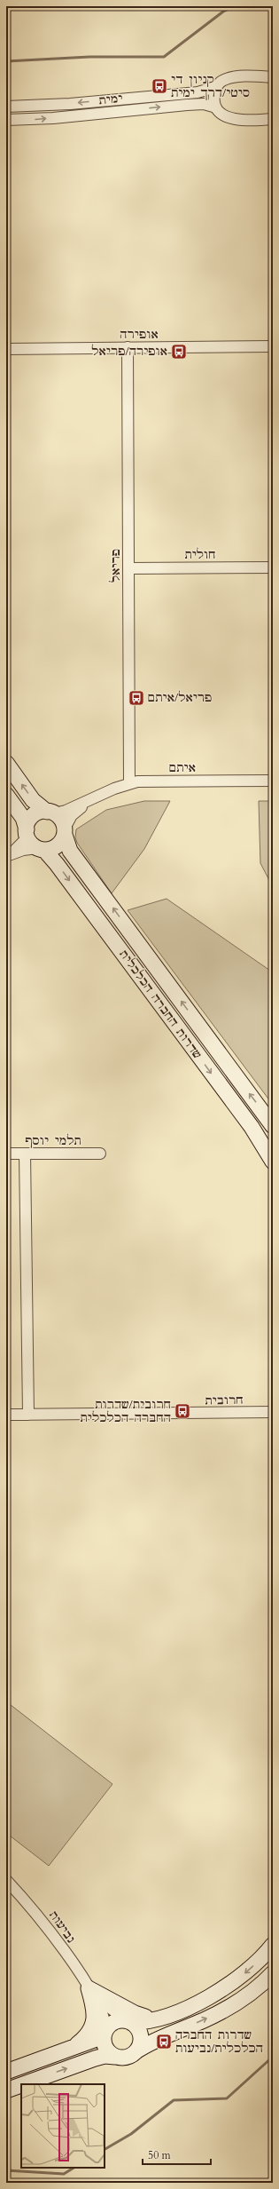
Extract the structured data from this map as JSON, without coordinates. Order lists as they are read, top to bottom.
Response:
{
  "streets": {
    "main road": ["שדרות החברה הכלכלית"],
    "street": [
      "ימית",
      "אופירה",
      "חולית",
      "פריאל",
      "איתם",
      "תלמי יוסף",
      "חרובית",
      "נביעות"
    ]
  },
  "crossings": [
    ["אופירה", "פריאל"],
    ["חולית", "פריאל"],
    ["פריאל", "איתם"],
    ["איתם", "שדרות החברה הכלכלית"]
  ],
  "places": {
    "bus stop": [
      "קניון די סיטי/דרך ימית",
      "אופירה/פריאל",
      "פריאל/איתם",
      "חרובית/שדרות החברה הכלכלית",
      "שדרות החברה הכלכלית/נביעות"
    ]
  },
  "scale_bar": "50 m"
}
